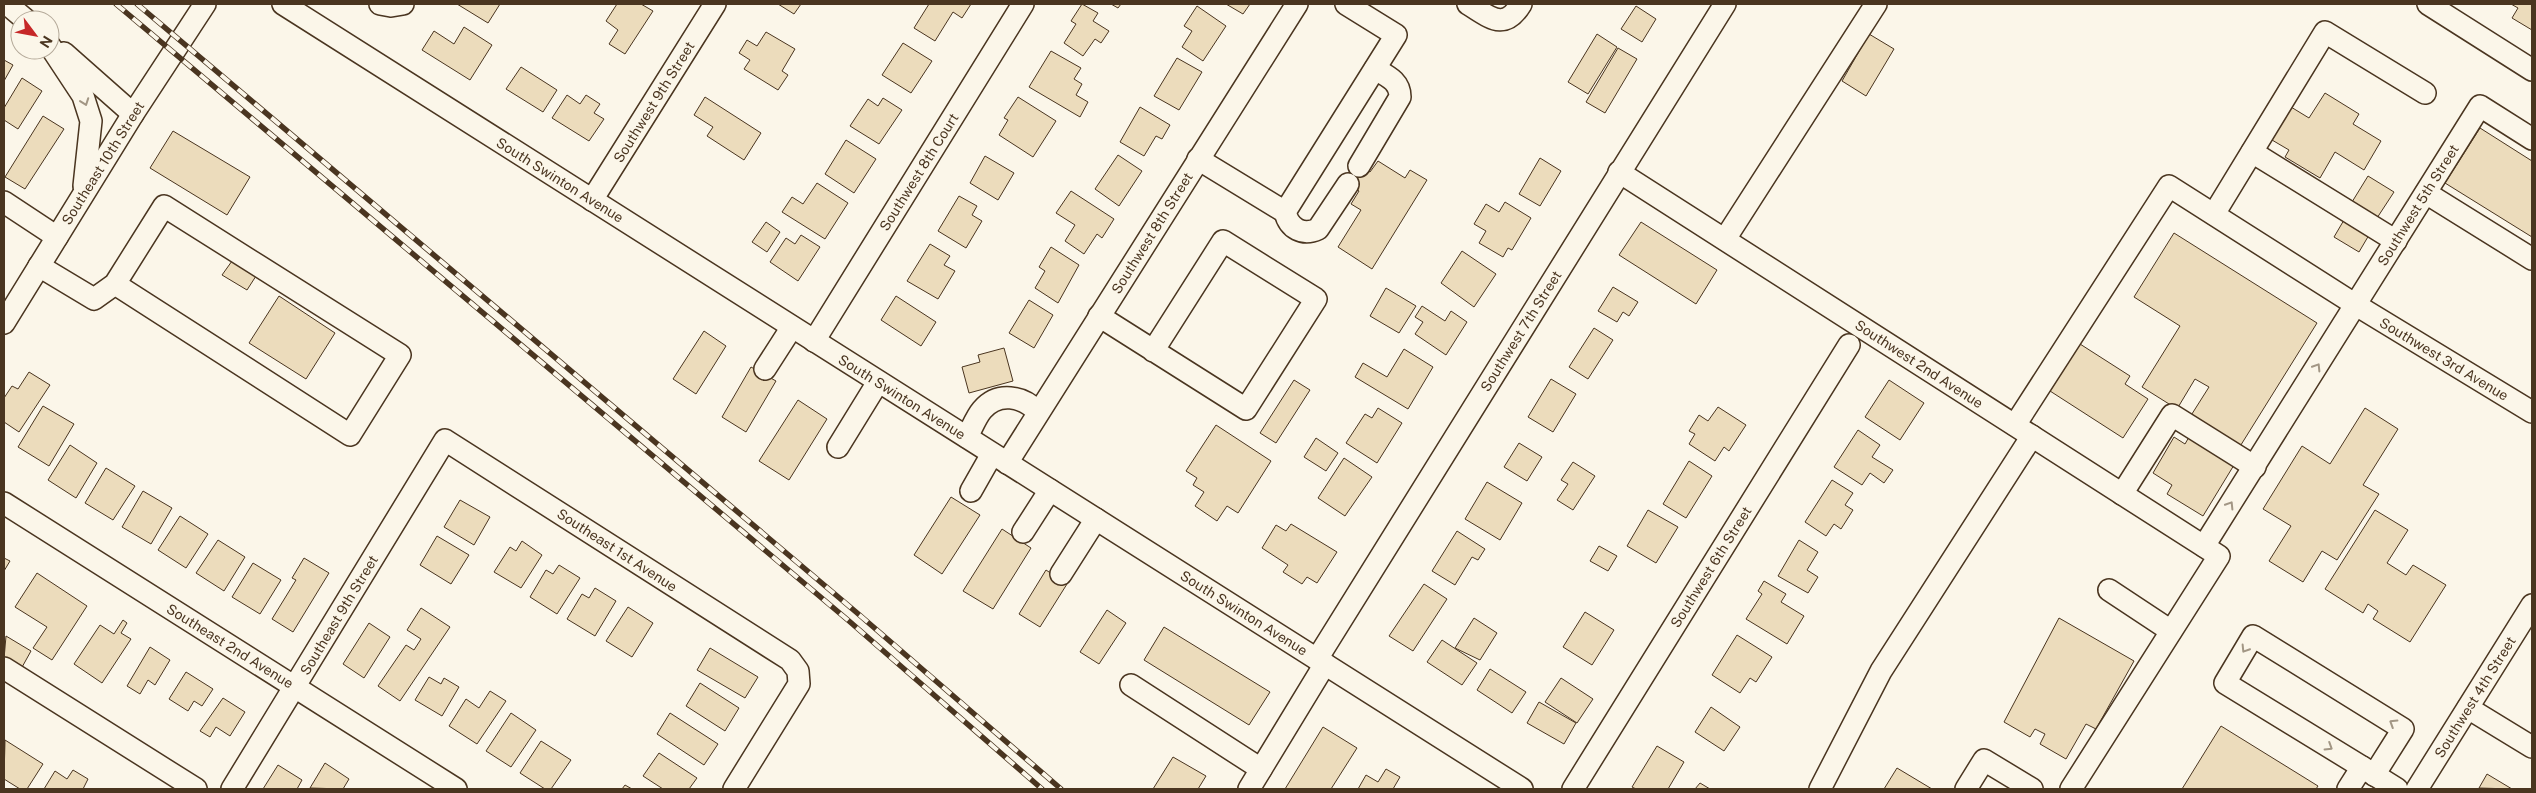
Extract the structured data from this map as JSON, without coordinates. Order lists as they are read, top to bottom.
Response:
{
  "streets": {
    "street": [
      "Southwest 9th Street",
      "Southeast 10th Street",
      "Southwest 8th Court",
      "South Swinton Avenue",
      "Southwest 5th Street",
      "Southwest 8th Street",
      "Southwest 7th Street",
      "Southwest 3rd Avenue",
      "Southwest 2nd Avenue",
      "Southeast 1st Avenue",
      "Southwest 6th Street",
      "Southeast 9th Street",
      "Southeast 2nd Avenue",
      "Southwest 4th Street"
    ]
  },
  "crossings": [
    ["Southwest 9th Street", "South Swinton Avenue"],
    ["Southwest 8th Court", "South Swinton Avenue"],
    ["South Swinton Avenue", "Southwest 8th Street"],
    ["South Swinton Avenue", "Southwest 7th Street"],
    ["Southwest 5th Street", "Southwest 3rd Avenue"],
    ["Southwest 5th Street", "Southwest 2nd Avenue"],
    ["Southwest 7th Street", "Southwest 2nd Avenue"],
    ["Southwest 3rd Avenue", "Southwest 2nd Avenue"],
    ["Southeast 1st Avenue", "Southeast 9th Street"],
    ["Southeast 9th Street", "Southeast 2nd Avenue"]
  ],
  "north": "bottom right"
}
